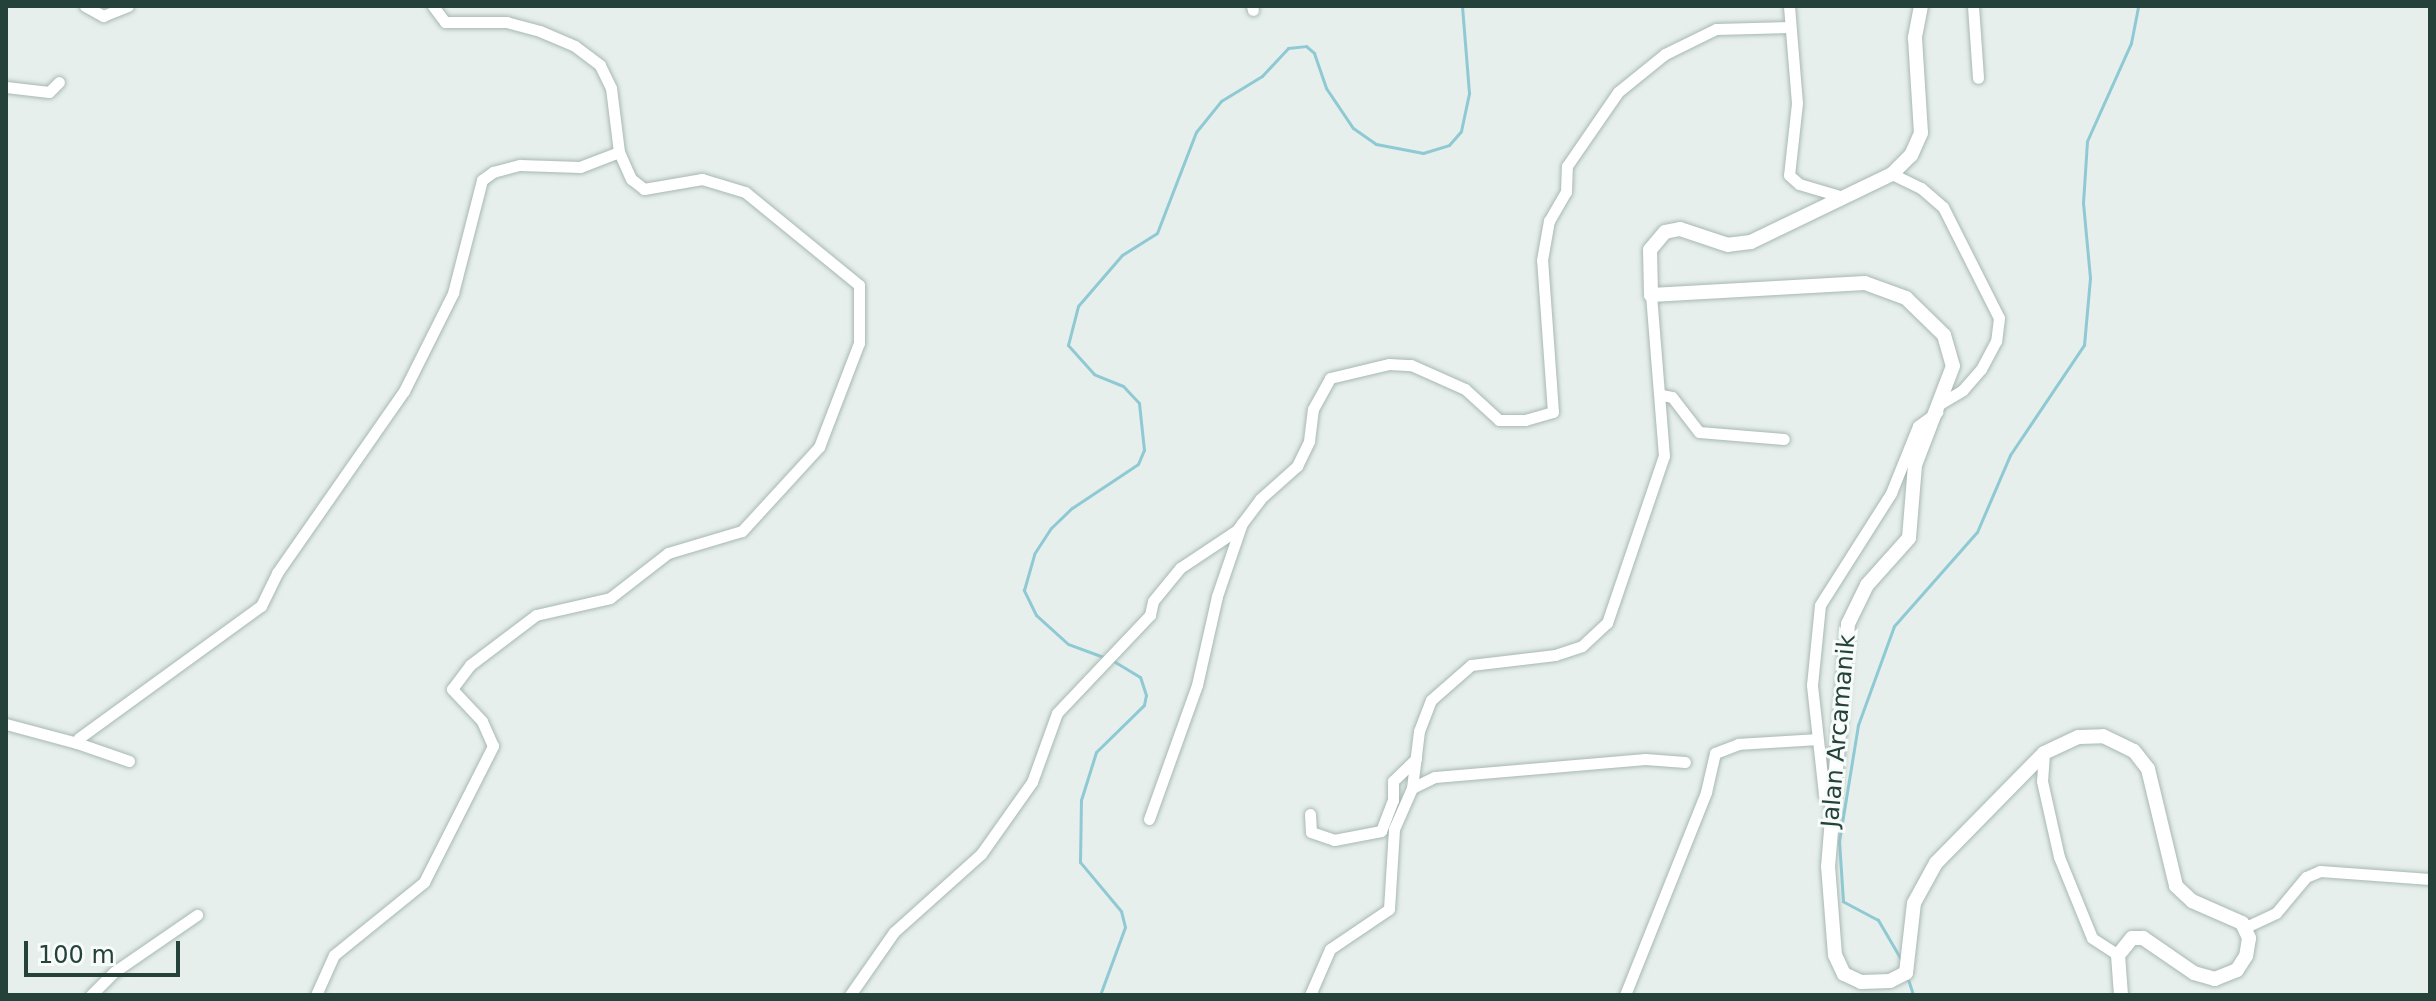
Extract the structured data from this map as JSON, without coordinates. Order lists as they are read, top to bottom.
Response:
{
  "streets": {
    "street": ["Jalan Arcamanik"]
  },
  "scale_bar": "100 m"
}
